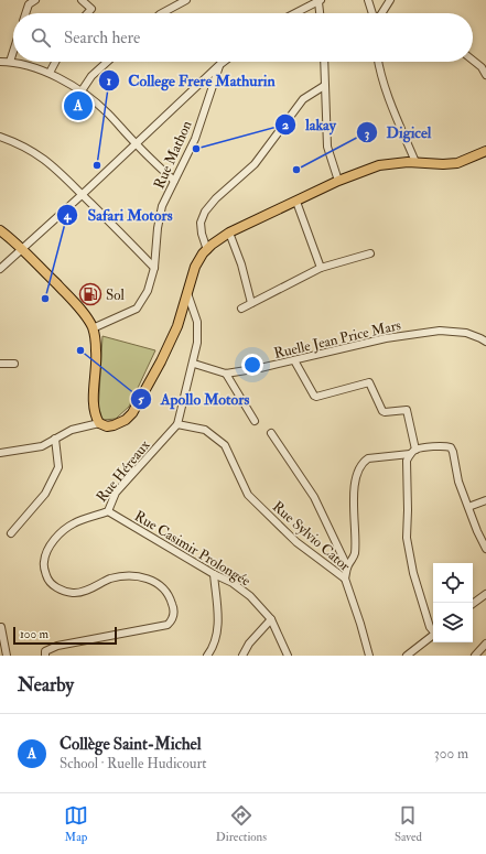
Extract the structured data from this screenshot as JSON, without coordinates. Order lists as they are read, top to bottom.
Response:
{
  "streets": {
    "street": [
      "Rue Mathon",
      "Ruelle Jean Price Mars",
      "Rue Héreaux",
      "Rue Sylvio Cator",
      "Rue Casimir Prolongée"
    ]
  },
  "crossings": [
    ["Rue Héreaux", "Rue Sylvio Cator"],
    ["Rue Héreaux", "Rue Casimir Prolongée"]
  ],
  "places": {
    "other": [
      "lakay",
      "College Frere Mathurin",
      "Digicel",
      "Safari Motors",
      "Apollo Motors"
    ],
    "fuel station": ["Sol"]
  },
  "scale_bar": "100 m",
  "page": {
    "search": "Search here",
    "pins": "A",
    "scale": "100 m",
    "heading": "Nearby",
    "list": [
      {
        "mark": "A",
        "name": "Collège Saint-Michel",
        "note": "School · Ruelle Hudicourt",
        "value": "300 m"
      }
    ],
    "nav": ["Map", "Directions", "Saved"]
  }
}
